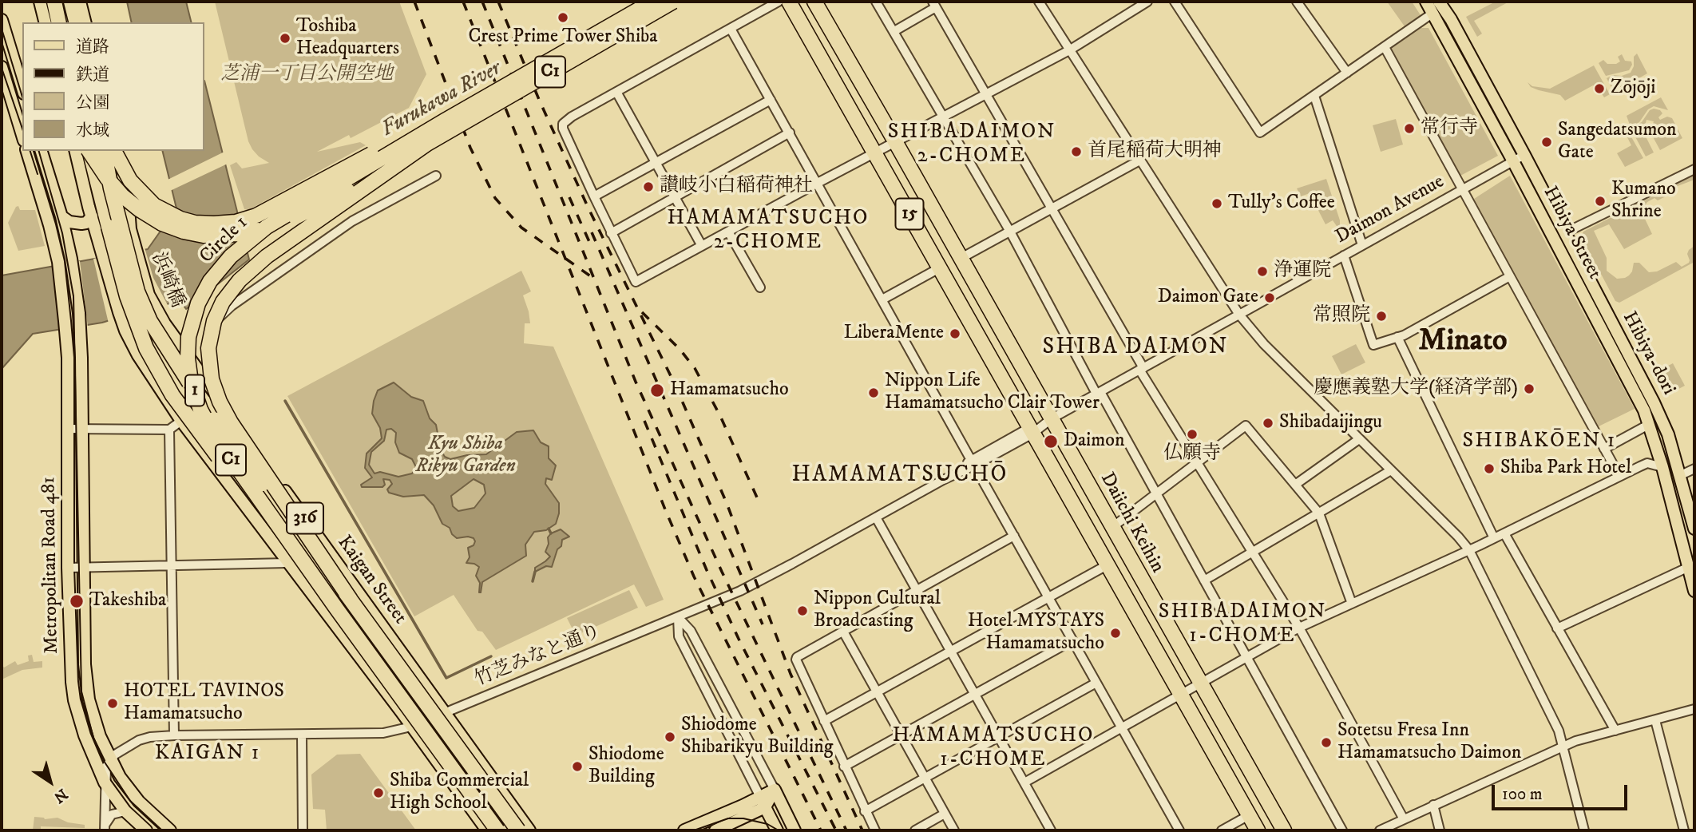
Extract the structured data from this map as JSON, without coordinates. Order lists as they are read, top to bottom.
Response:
{
  "streets": {
    "highway": [
      "C1",
      "15",
      "Circle 1",
      "1",
      "Daiichi Keihin"
    ],
    "main road": [
      "Hibiya Street",
      "浜崎橋",
      "Hibiya-dori",
      "316",
      "Metropolitan Road 481",
      "Kaigan Street"
    ],
    "street": ["Daimon Avenue", "竹芝みなと通り"]
  },
  "crossings": [
    ["C1", "Circle 1"],
    ["C1", "1"],
    ["Daimon Avenue", "15"],
    ["Daimon Avenue", "Hibiya Street"],
    ["Daimon Avenue", "Daiichi Keihin"],
    ["Daimon Avenue", "竹芝みなと通り"],
    ["Hibiya Street", "Hibiya-dori"],
    ["Circle 1", "1"],
    ["浜崎橋", "Kaigan Street"],
    ["316", "Kaigan Street"],
    ["316", "竹芝みなと通り"],
    ["Kaigan Street", "竹芝みなと通り"]
  ],
  "districts": [
    "SHIBADAIMON 2-CHOME",
    "HAMAMATSUCHO 2-CHOME",
    "Minato",
    "SHIBA DAIMON",
    "SHIBAKŌEN 1",
    "HAMAMATSUCHŌ",
    "SHIBADAIMON 1-CHOME",
    "HAMAMATSUCHO 1-CHOME",
    "KAIGAN 1"
  ],
  "water": ["Furukawa River"],
  "parks": ["芝浦一丁目公開空地", "Kyu Shiba Rikyu Garden"],
  "places": [
    "Crest Prime Tower Shiba",
    "Toshiba Headquarters",
    "Zōjōji",
    "常行寺",
    "Sangedatsumon Gate",
    "首尾稲荷大明神",
    "讃岐小白稲荷神社",
    "Kumano Shrine",
    "Tully's Coffee",
    "浄運院",
    "Daimon Gate",
    "常照院",
    "LiberaMente",
    "慶應義塾大学(経済学部)",
    "Hamamatsucho",
    "Nippon Life Hamamatsucho Clair Tower",
    "Shibadaijingu",
    "仏願寺",
    "Daimon",
    "Shiba Park Hotel",
    "Takeshiba",
    "Nippon Cultural Broadcasting",
    "Hotel MYSTAYS Hamamatsucho",
    "HOTEL TAVINOS Hamamatsucho",
    "Shiodome Shibarikyu Building",
    "Sotetsu Fresa Inn Hamamatsucho Daimon",
    "Shiodome Building",
    "Shiba Commercial High School"
  ],
  "legend": [
    "道路",
    "鉄道",
    "公園",
    "水域"
  ],
  "scale_bar": "100 m",
  "north": "bottom right"
}
